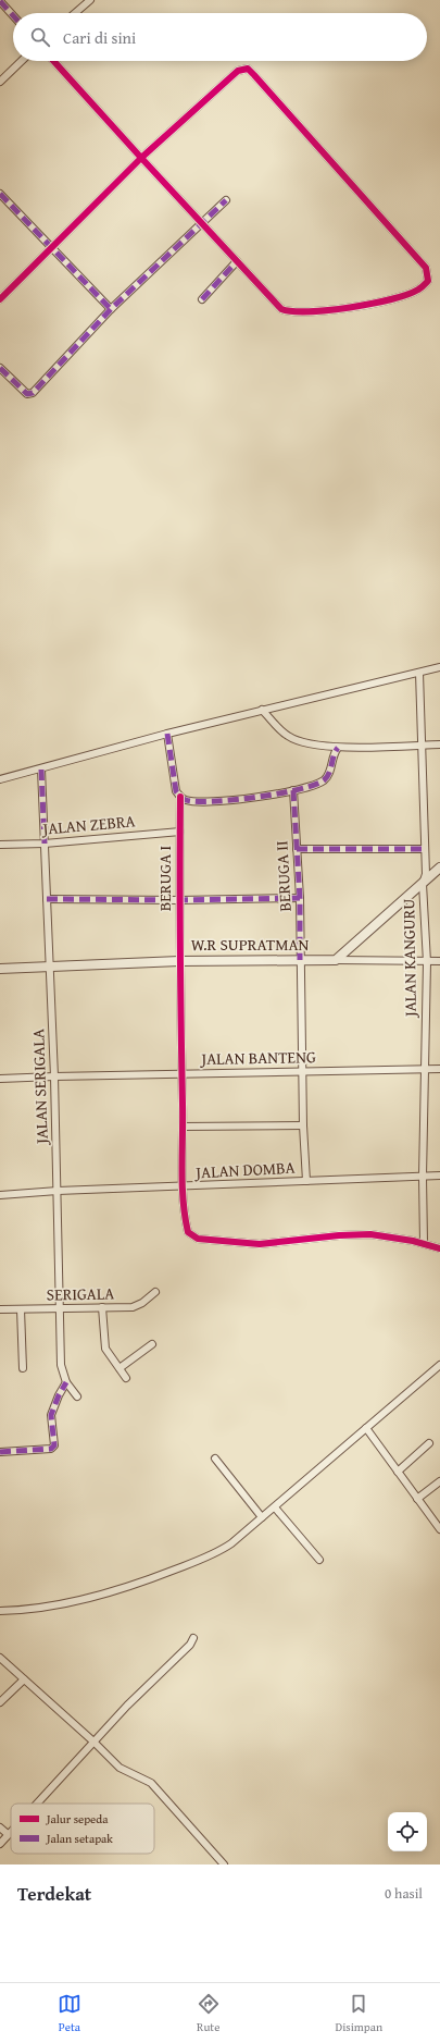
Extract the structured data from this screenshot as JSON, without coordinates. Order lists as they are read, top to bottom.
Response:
{
  "streets": {
    "street": [
      "JALAN ZEBRA",
      "BERUGA II",
      "BERUGA I",
      "W.R SUPRATMAN",
      "JALAN KANGURU",
      "JALAN BANTENG",
      "JALAN SERIGALA",
      "JALAN DOMBA",
      "SERIGALA"
    ]
  },
  "crossings": [
    ["JALAN ZEBRA", "BERUGA I"],
    ["JALAN ZEBRA", "JALAN SERIGALA"],
    ["BERUGA II", "W.R SUPRATMAN"],
    ["BERUGA II", "JALAN BANTENG"],
    ["BERUGA II", "JALAN DOMBA"],
    ["BERUGA I", "W.R SUPRATMAN"],
    ["BERUGA I", "JALAN KANGURU"],
    ["BERUGA I", "JALAN BANTENG"],
    ["BERUGA I", "JALAN DOMBA"],
    ["W.R SUPRATMAN", "JALAN SERIGALA"],
    ["JALAN KANGURU", "JALAN BANTENG"],
    ["JALAN KANGURU", "JALAN DOMBA"],
    ["JALAN BANTENG", "JALAN SERIGALA"],
    ["JALAN SERIGALA", "JALAN DOMBA"],
    ["JALAN SERIGALA", "SERIGALA"]
  ],
  "legend": ["Jalur sepeda", "Jalan setapak"],
  "page": {
    "search": "Cari di sini",
    "heading": ["Terdekat", "0 hasil"],
    "nav": ["Peta", "Rute", "Disimpan"]
  }
}
